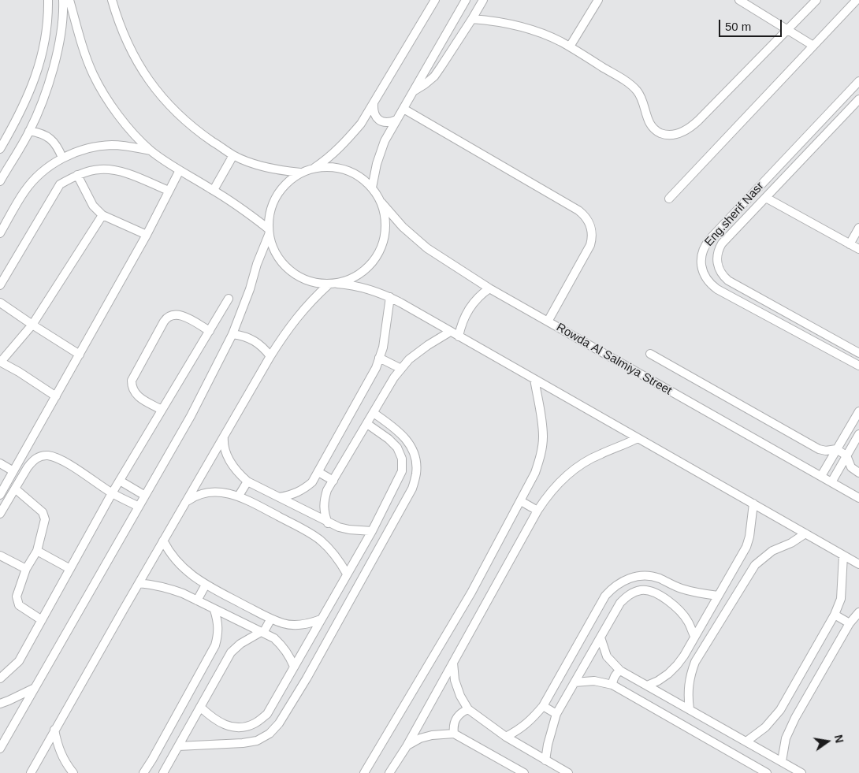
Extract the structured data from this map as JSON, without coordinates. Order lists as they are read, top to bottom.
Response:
{
  "streets": {
    "street": ["Eng.sherif Nasr", "Rowda Al Salmiya Street"]
  },
  "scale_bar": "50 m",
  "north": "right"
}
